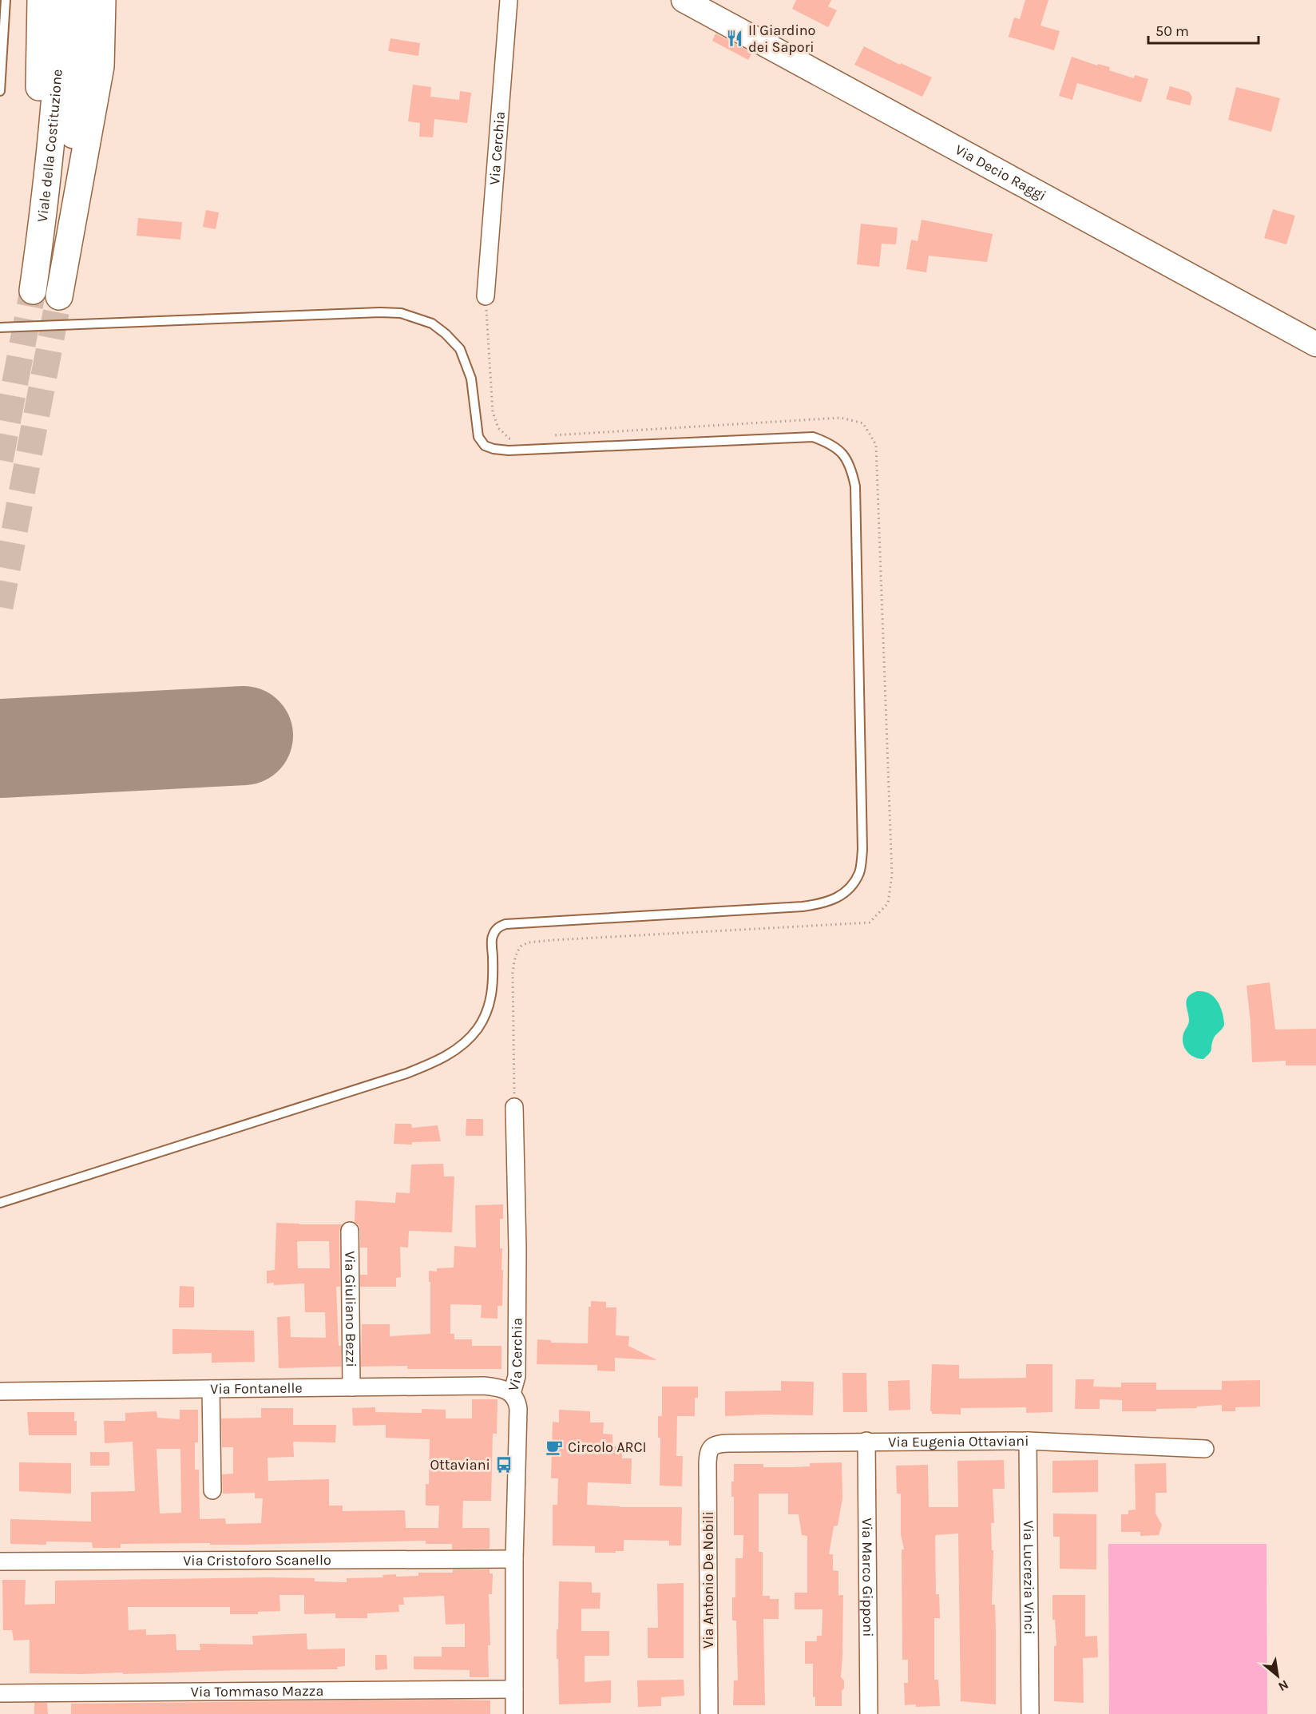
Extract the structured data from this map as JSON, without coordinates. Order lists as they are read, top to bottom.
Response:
{
  "streets": {
    "highway": ["Viale della Costituzione"],
    "main road": ["Via Decio Raggi"],
    "street": [
      "Via Cerchia",
      "Via Giuliano Bezzi",
      "Via Fontanelle",
      "Via Eugenia Ottaviani",
      "Via Cristoforo Scanello",
      "Via Marco Gipponi",
      "Via Lucrezia Vinci",
      "Via Antonio De Nobili",
      "Via Tommaso Mazza"
    ]
  },
  "crossings": [
    ["Via Cerchia", "Via Fontanelle"],
    ["Via Cerchia", "Via Cristoforo Scanello"],
    ["Via Cerchia", "Via Tommaso Mazza"],
    ["Via Giuliano Bezzi", "Via Fontanelle"],
    ["Via Eugenia Ottaviani", "Via Marco Gipponi"],
    ["Via Eugenia Ottaviani", "Via Lucrezia Vinci"],
    ["Via Eugenia Ottaviani", "Via Antonio De Nobili"]
  ],
  "places": {
    "restaurant": ["Il Giardino dei Sapori"],
    "cafe": ["Circolo ARCI"],
    "bus stop": ["Ottaviani"]
  },
  "scale_bar": "50 m",
  "north": "bottom right"
}
